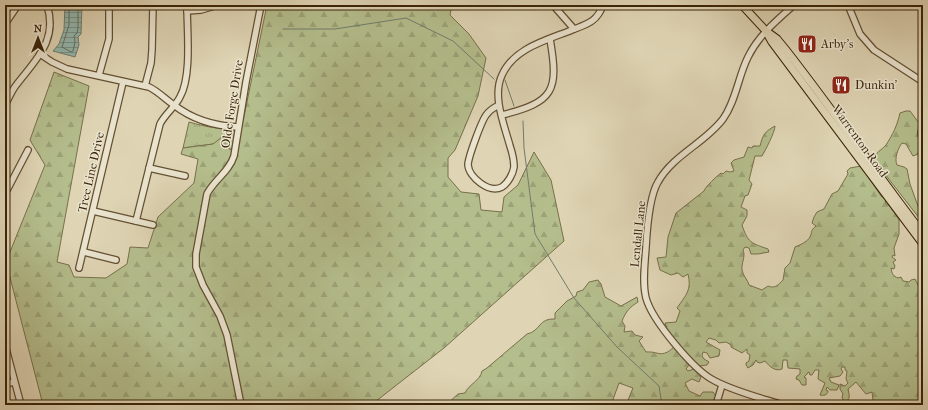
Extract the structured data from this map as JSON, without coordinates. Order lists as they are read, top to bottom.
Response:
{
  "streets": {
    "main road": ["Warrenton Road"],
    "street": ["Olde Forge Drive", "Tree Line Drive", "Lendall Lane"]
  },
  "crossings": [
    ["Warrenton Road", "Lendall Lane"]
  ],
  "places": {
    "restaurant": ["Arby's", "Dunkin'"]
  },
  "north": "top"
}
